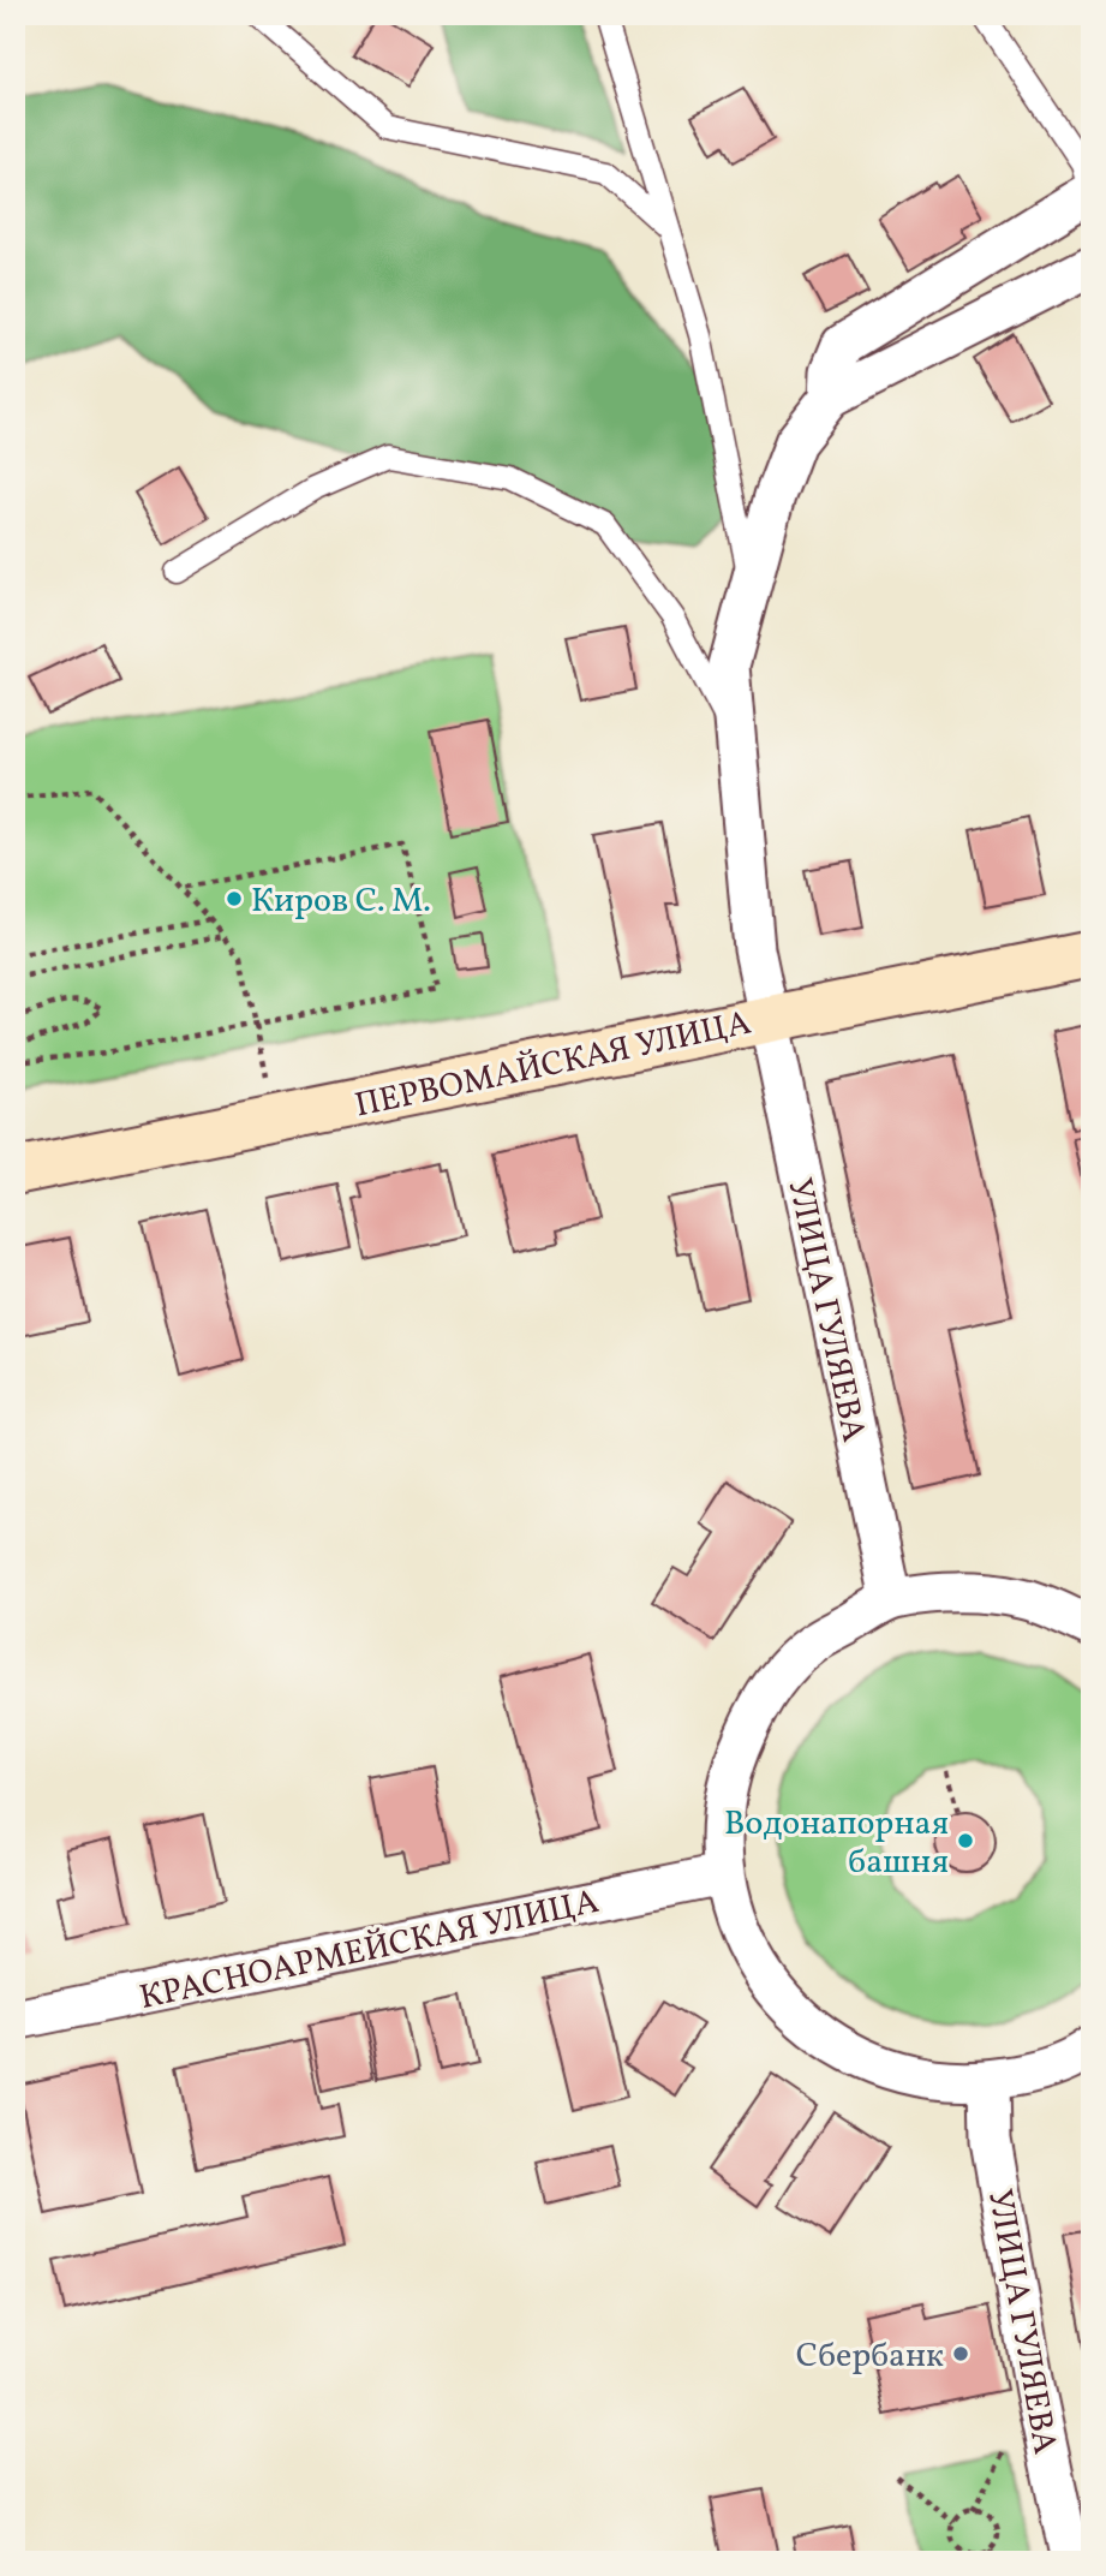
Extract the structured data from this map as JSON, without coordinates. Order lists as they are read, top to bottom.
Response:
{
  "streets": {
    "main road": ["ПЕРВОМАЙСКАЯ УЛИЦА"],
    "street": ["УЛИЦА ГУЛЯЕВА", "КРАСНОАРМЕЙСКАЯ УЛИЦА"]
  },
  "crossings": [
    ["ПЕРВОМАЙСКАЯ УЛИЦА", "УЛИЦА ГУЛЯЕВА"]
  ],
  "places": ["Киров С. М.", "Водонапорная башня", "Сбербанк"]
}
